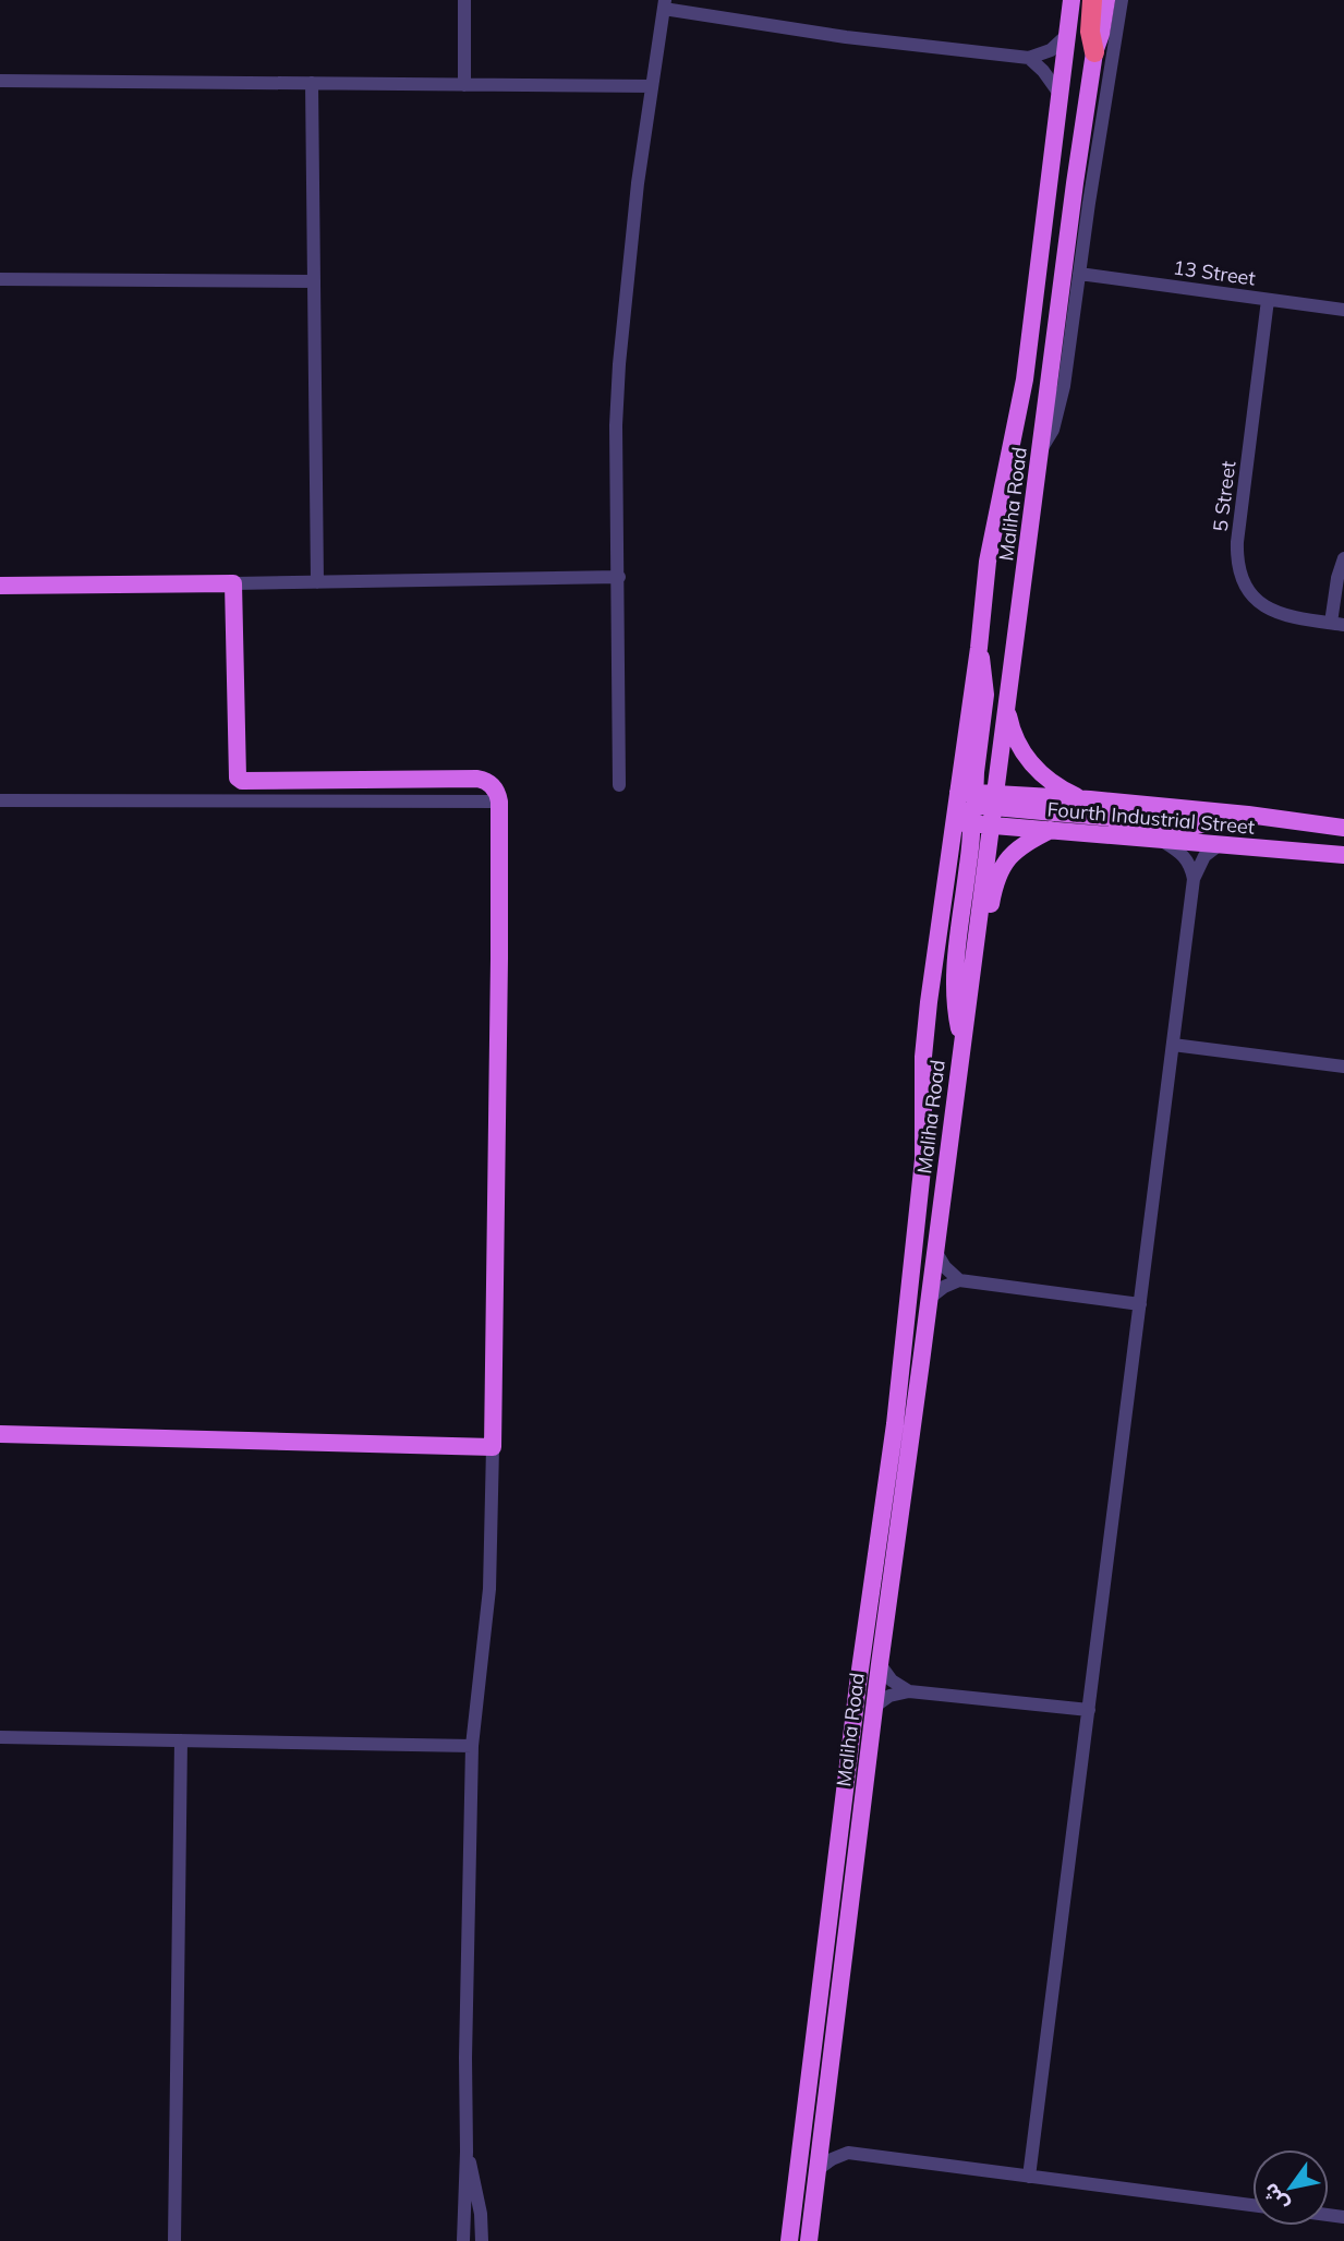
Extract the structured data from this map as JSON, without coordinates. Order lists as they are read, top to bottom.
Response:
{
  "streets": {
    "main road": ["Maliha Road", "Fourth Industrial Street"],
    "street": ["13 Street", "5 Street"]
  },
  "crossings": [
    ["13 Street", "5 Street"],
    ["Maliha Road", "Fourth Industrial Street"]
  ],
  "north": "bottom left"
}
